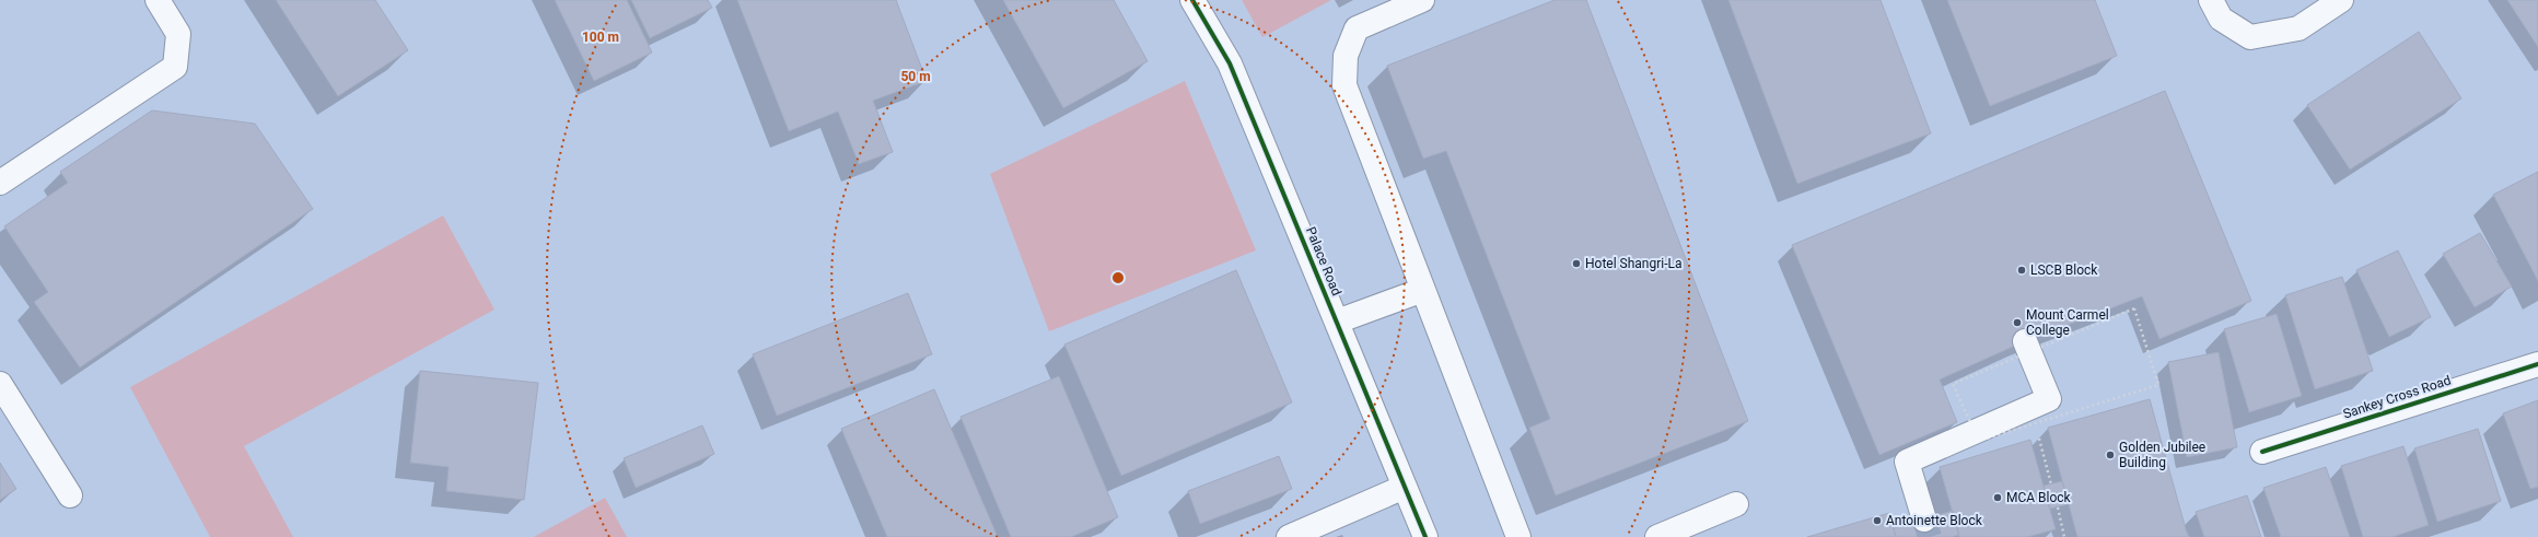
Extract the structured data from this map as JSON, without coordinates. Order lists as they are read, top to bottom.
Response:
{
  "streets": {
    "street": ["Palace Road", "Sankey Cross Road"]
  },
  "places": [
    "Hotel Shangri-La",
    "LSCB Block",
    "Mount Carmel College",
    "Golden Jubilee Building",
    "MCA Block",
    "Antoinette Block"
  ],
  "rings": ["100 m", "50 m"]
}
